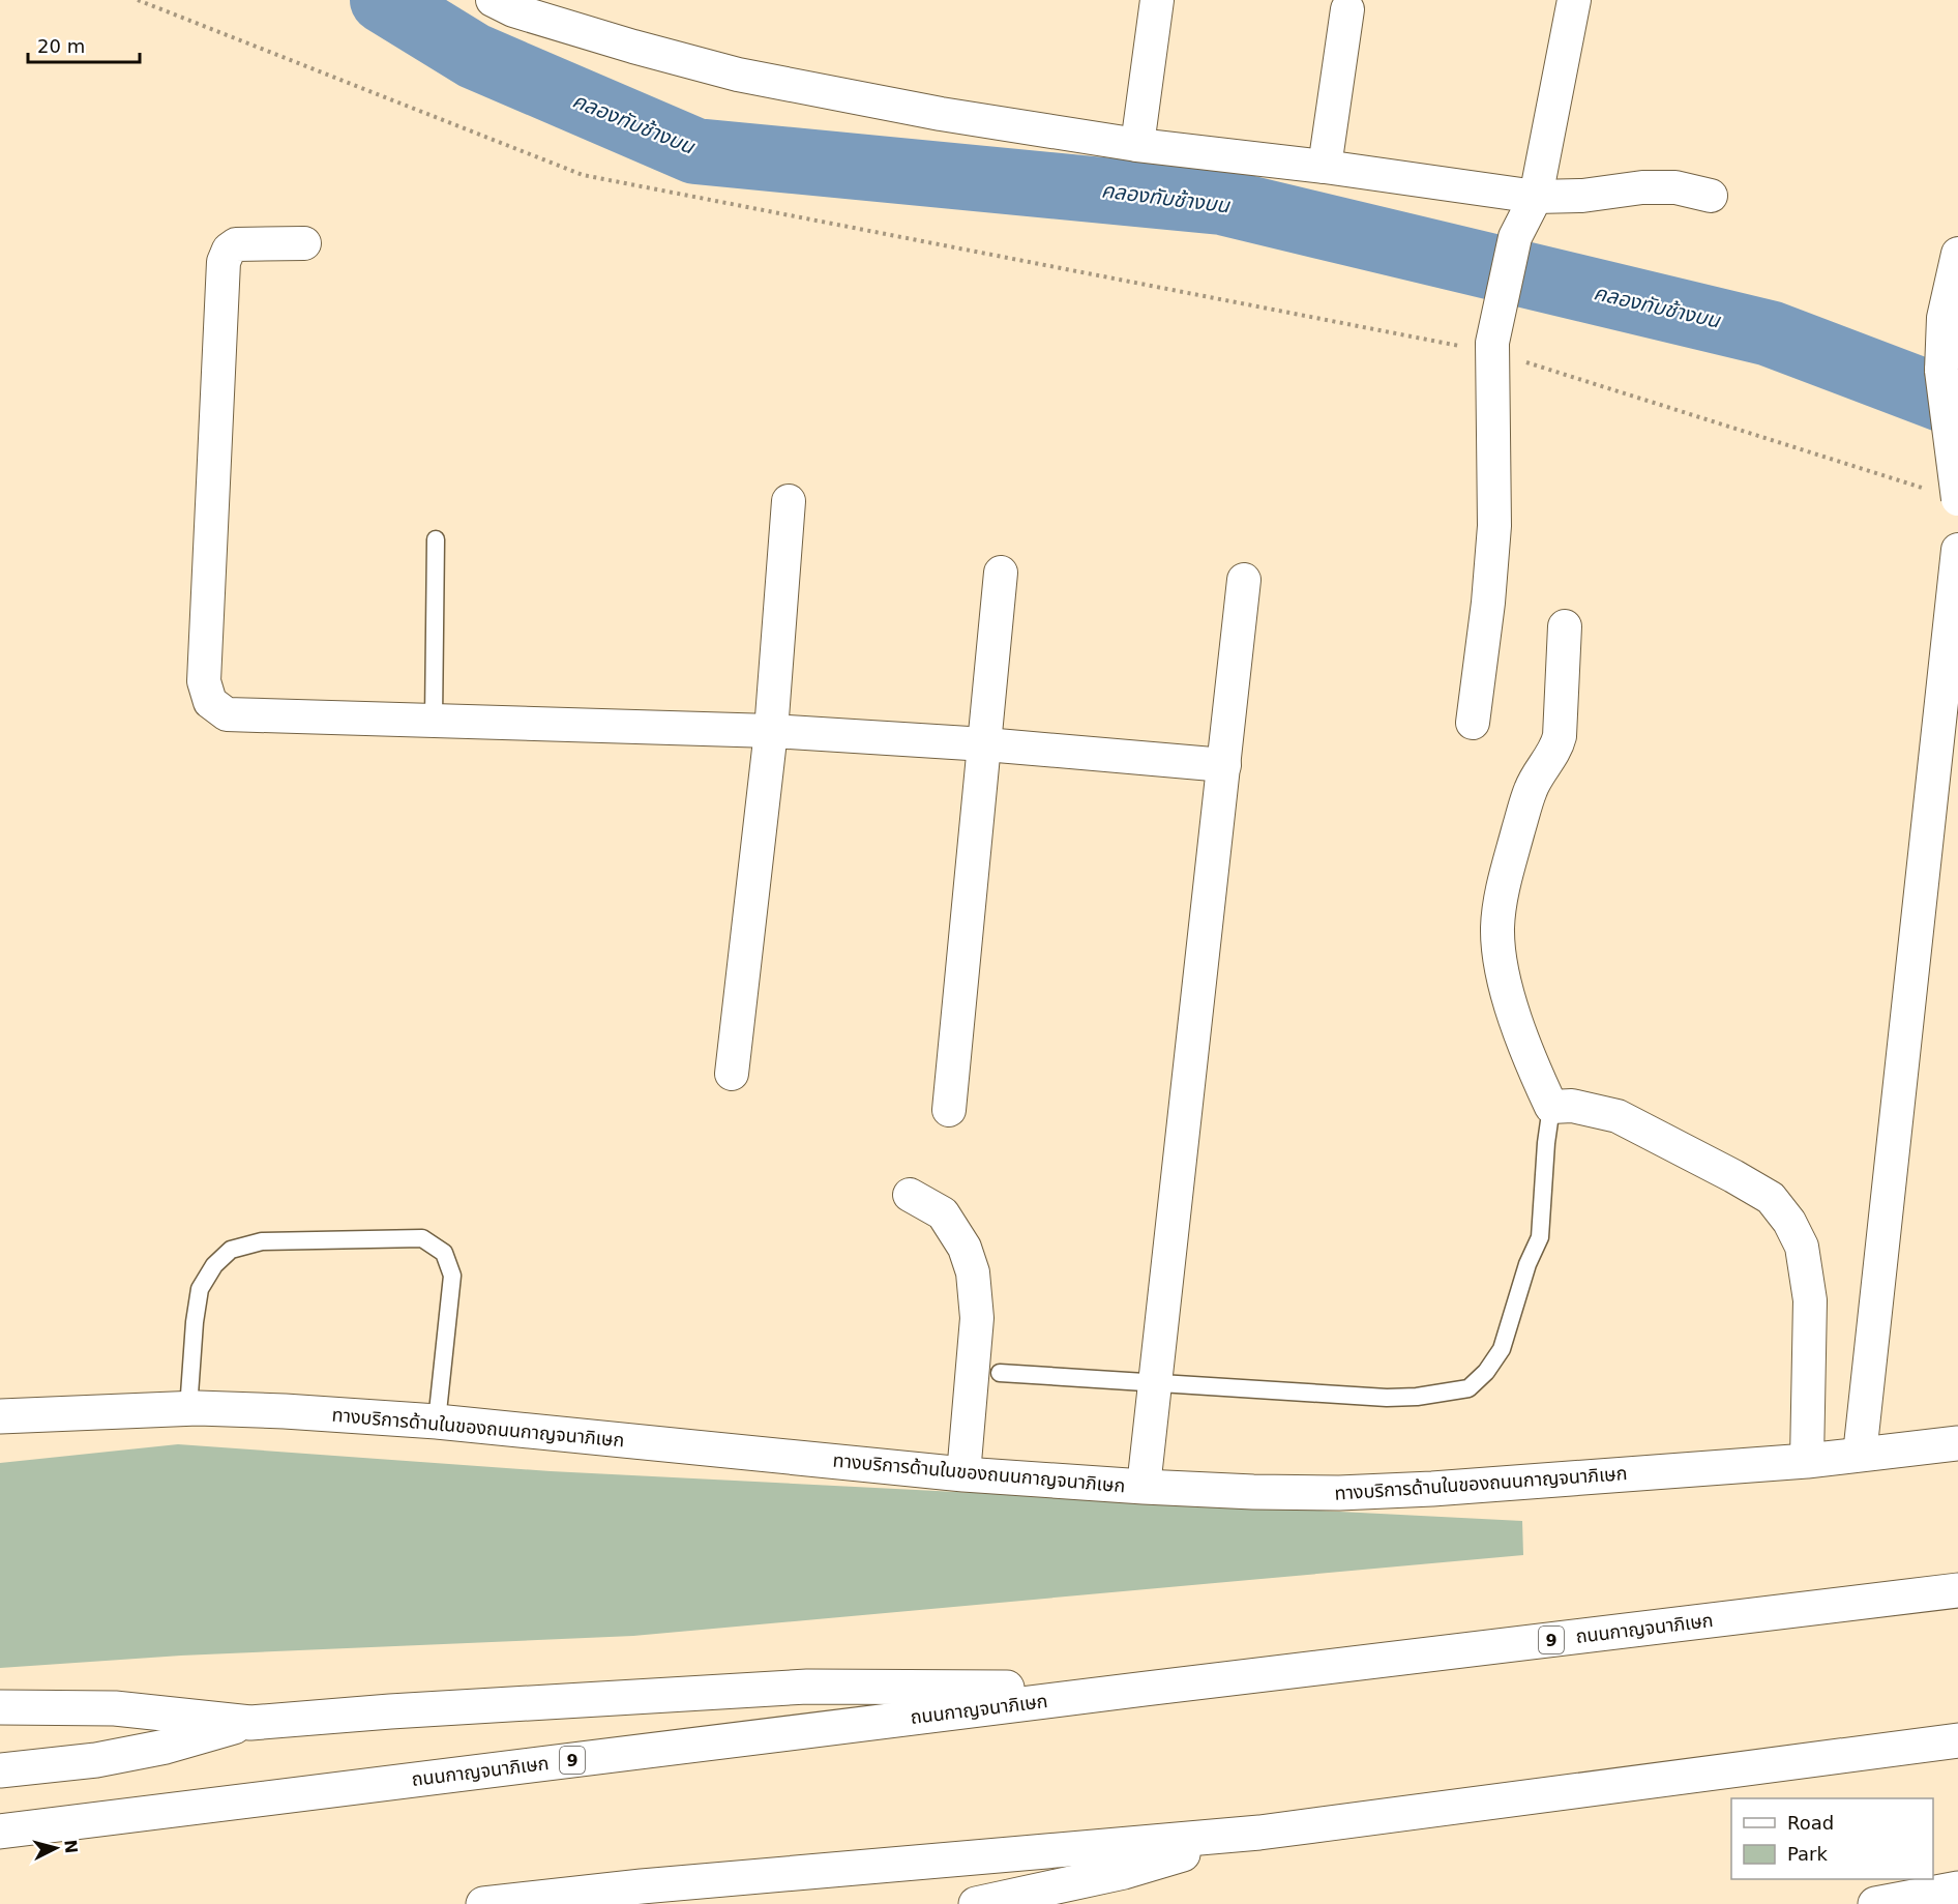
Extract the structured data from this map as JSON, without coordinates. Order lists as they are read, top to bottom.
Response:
{
  "streets": {
    "main road": ["ทางบริการด้านในของถนนกาญจนาภิเษก", "ถนนกาญจนาภิเษก", "9"]
  },
  "water": ["คลองทับช้างบน"],
  "legend": ["Road", "Park"],
  "scale_bar": "20 m",
  "north": "right"
}
